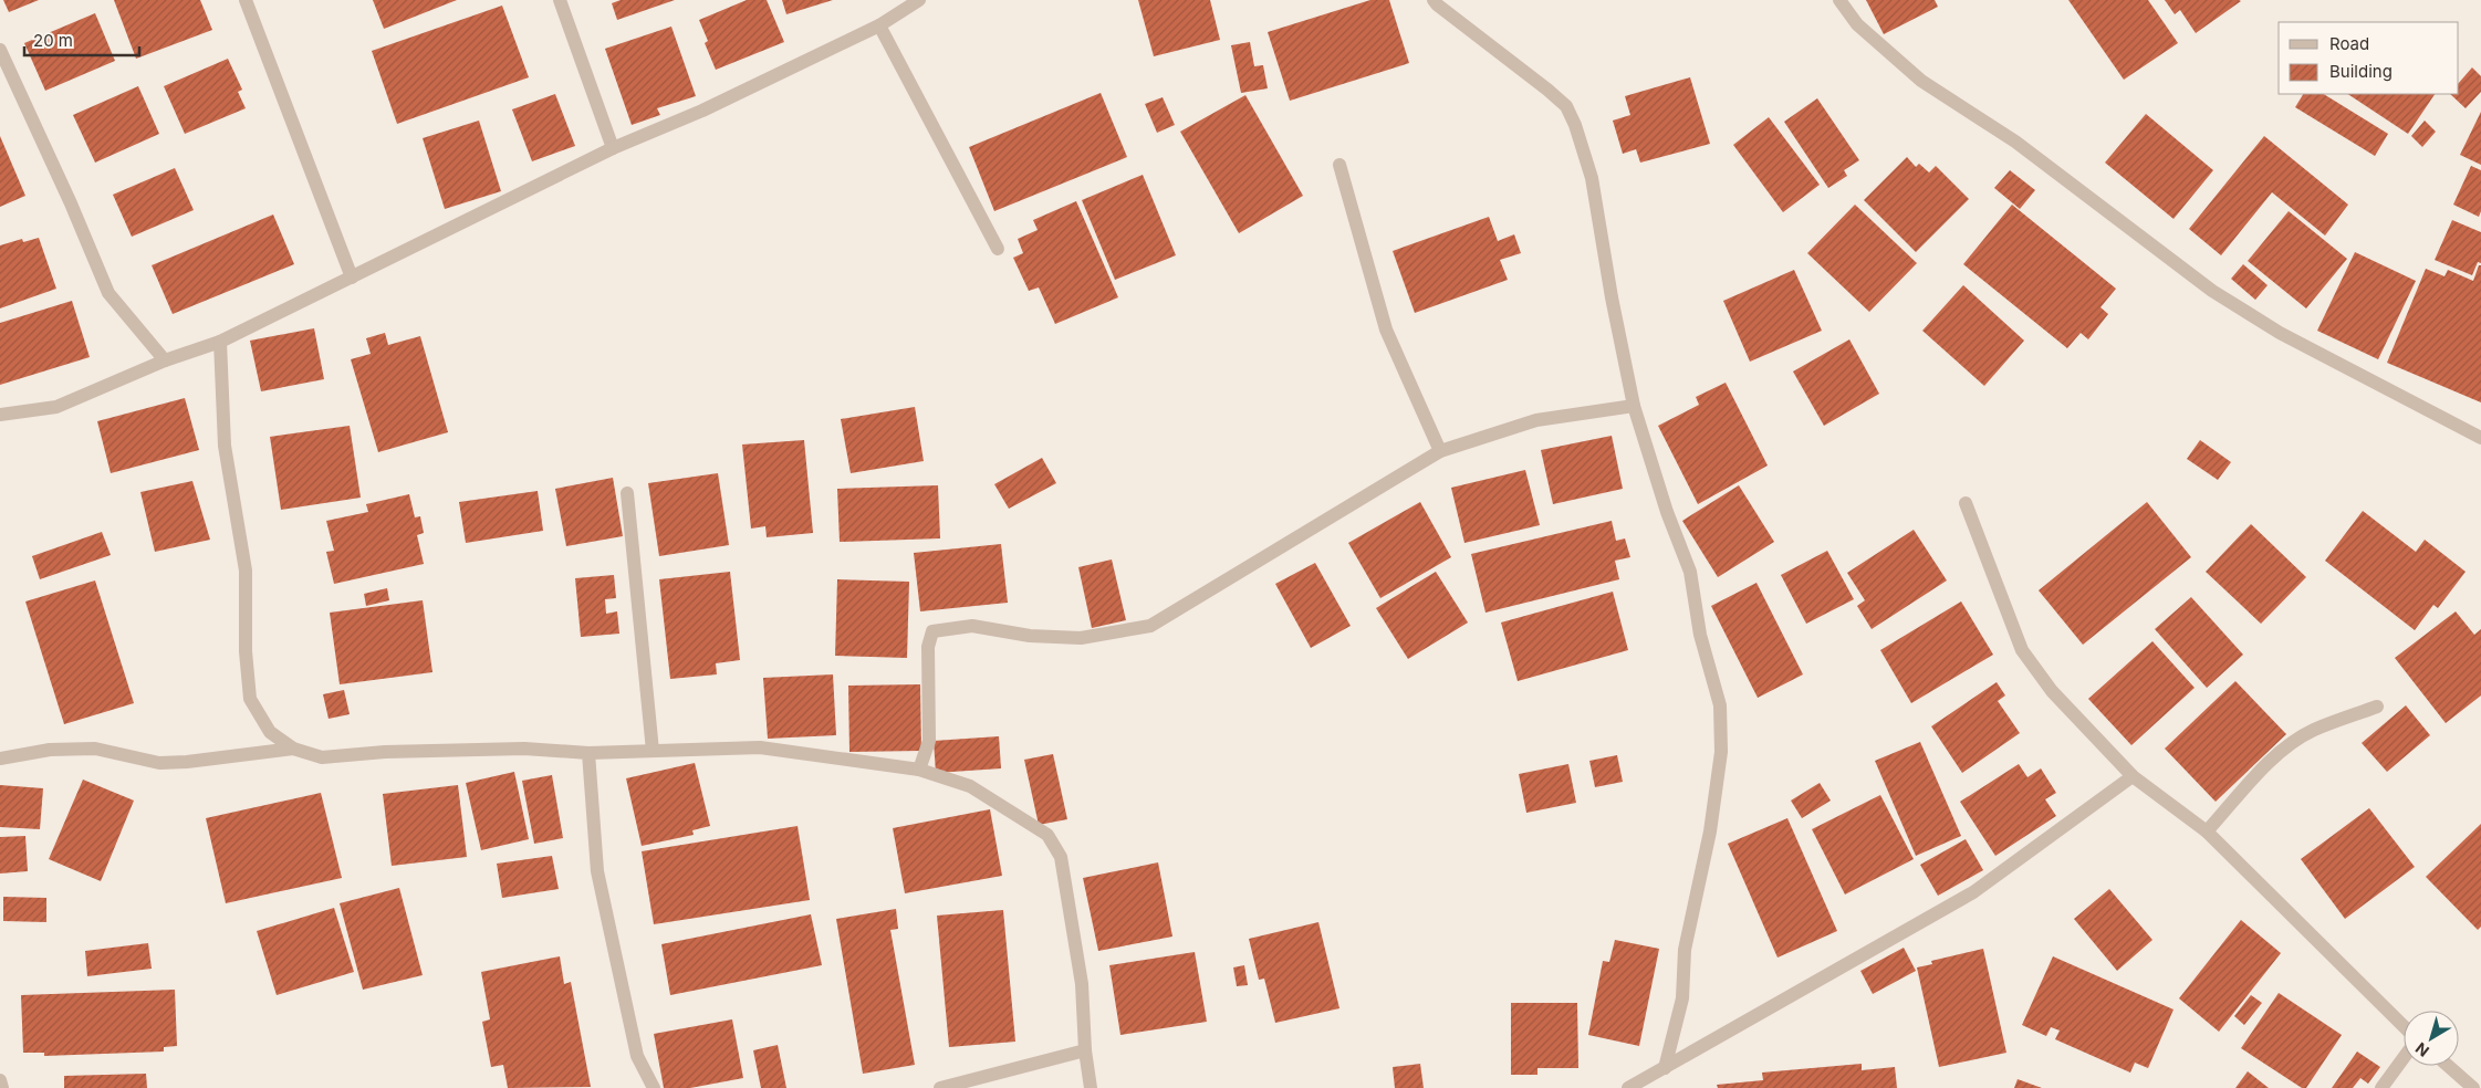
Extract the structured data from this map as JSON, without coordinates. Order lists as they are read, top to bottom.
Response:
{
  "legend": ["Road", "Building"],
  "scale_bar": "20 m",
  "north": "bottom left"
}
